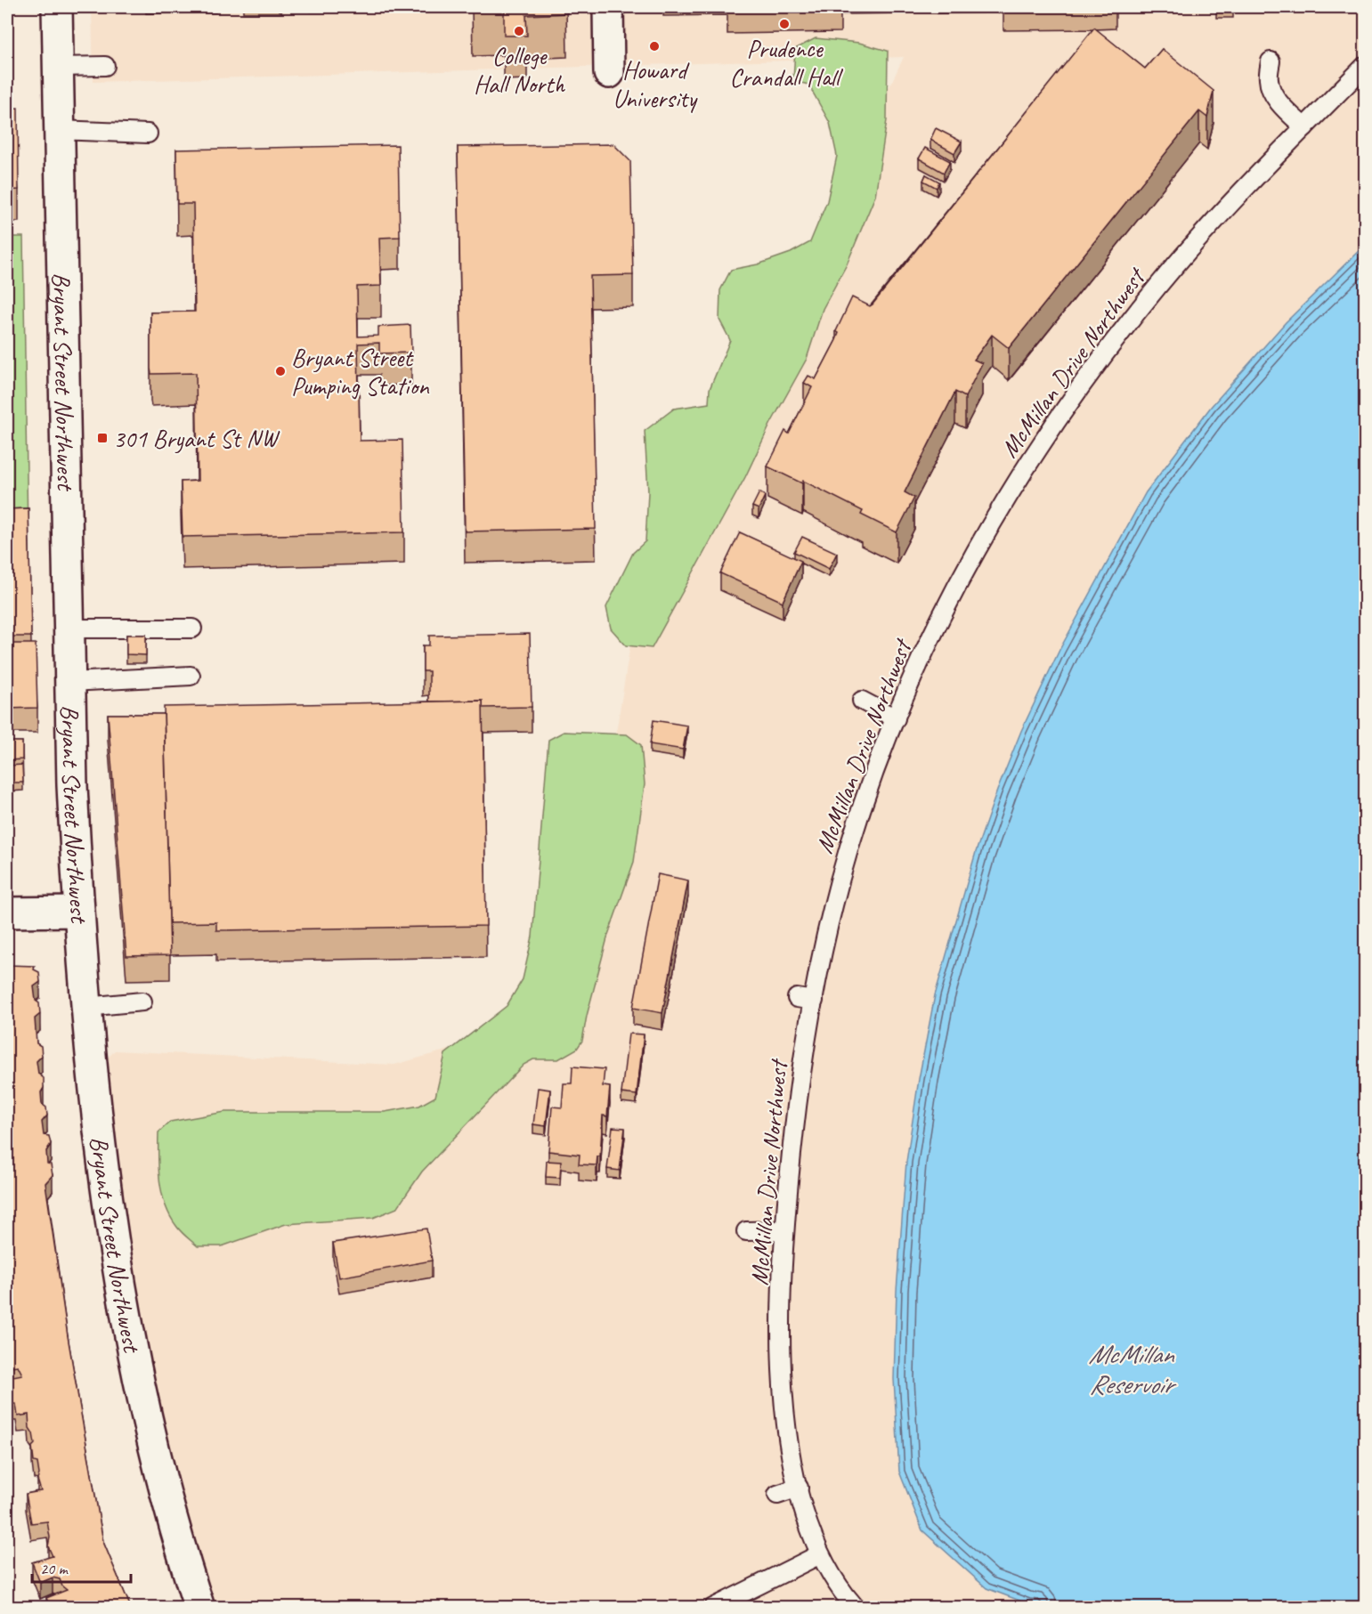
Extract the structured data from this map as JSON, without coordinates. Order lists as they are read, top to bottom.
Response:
{
  "streets": {
    "street": ["Bryant Street Northwest"],
    "lane": ["McMillan Drive Northwest"]
  },
  "water": ["McMillan Reservoir"],
  "places": {
    "other": [
      "Prudence Crandall Hall",
      "College Hall North",
      "Howard University",
      "Bryant Street Pumping Station"
    ],
    "transit": ["301 Bryant St NW"]
  },
  "scale_bar": "20 m"
}
